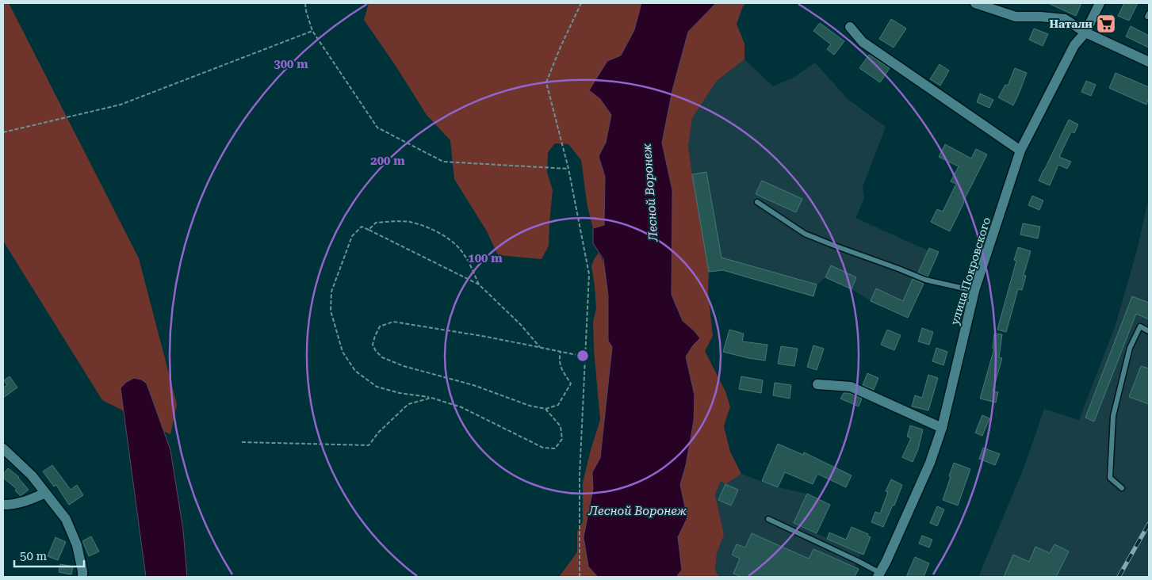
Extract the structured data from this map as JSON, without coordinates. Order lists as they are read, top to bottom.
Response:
{
  "streets": {
    "street": ["улица Покровского"]
  },
  "water": ["Лесной Воронеж"],
  "places": {
    "supermarket": ["Натали"]
  },
  "scale_bar": "50 m",
  "rings": ["300 m", "200 m", "100 m"]
}
